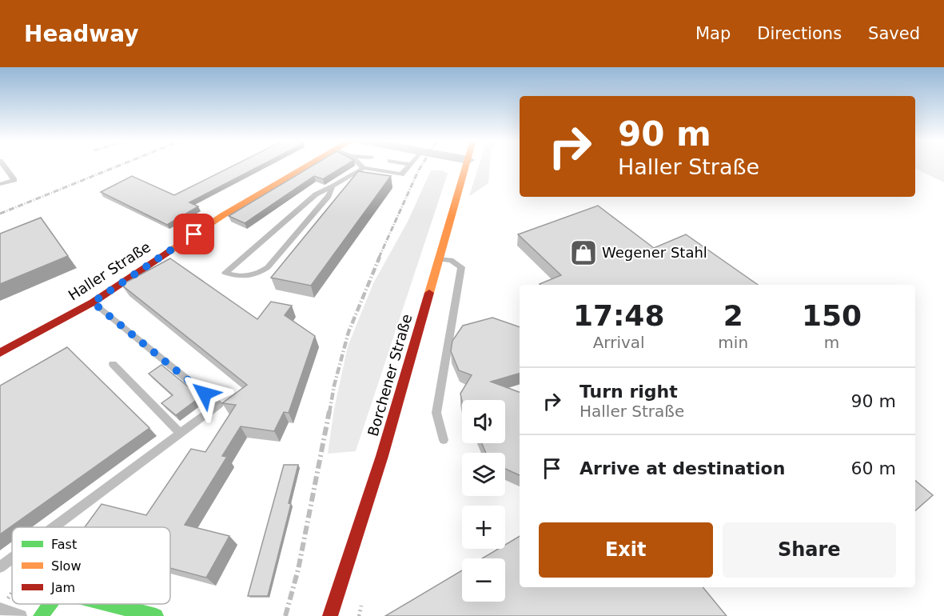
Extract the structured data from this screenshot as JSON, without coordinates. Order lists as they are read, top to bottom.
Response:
{
  "streets": {
    "main road": ["Haller Straße", "Borchener Straße"]
  },
  "places": {
    "shop": ["Wegener Stahl"]
  },
  "legend": ["Fast", "Slow", "Jam"],
  "page": {
    "header": "Headway",
    "nav": ["Map", "Directions", "Saved"],
    "turn": ["90 m", "Haller Straße"],
    "eta": [
      "17:48",
      "Arrival",
      "2",
      "min",
      "150",
      "m"
    ],
    "list": [
      {
        "name": "Turn right",
        "note": "Haller Straße",
        "value": "90 m"
      },
      {
        "name": "Arrive at destination",
        "value": "60 m"
      }
    ],
    "map_buttons": ["+", "−"],
    "buttons": ["Exit", "Share"]
  }
}
